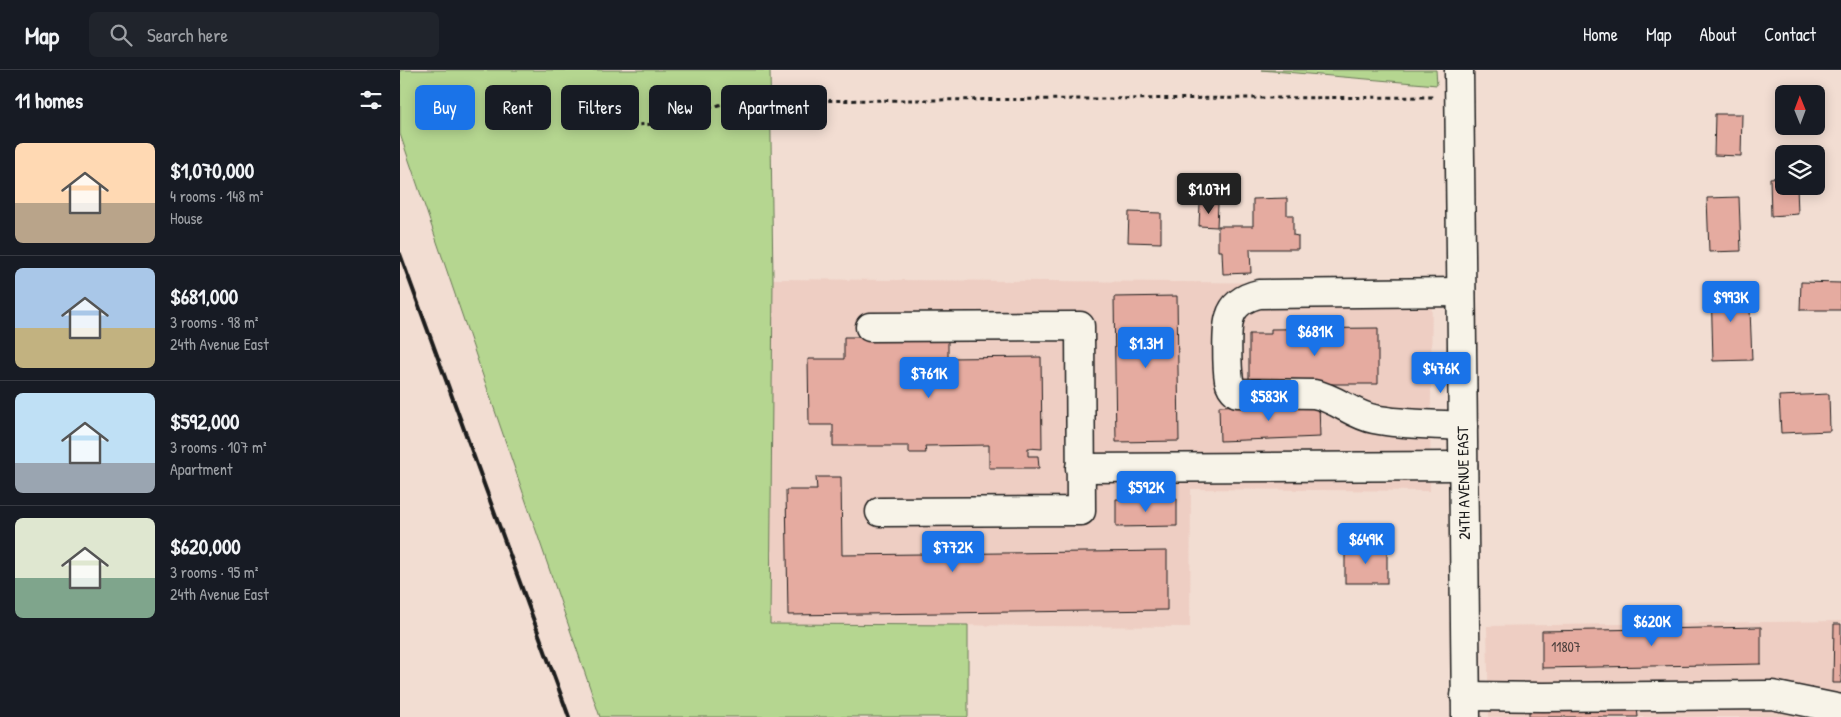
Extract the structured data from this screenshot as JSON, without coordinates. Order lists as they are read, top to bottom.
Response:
{
  "streets": {
    "street": ["24TH AVENUE EAST"]
  },
  "house_numbers": ["11807"],
  "north": "top",
  "page": {
    "header": "Map",
    "search": "Search here",
    "nav": [
      "Home",
      "Map",
      "About",
      "Contact"
    ],
    "heading": "11 homes",
    "chip": [
      "Buy",
      "Rent",
      "Filters",
      "New",
      "Apartment"
    ],
    "list": [
      {
        "name": "$1,070,000",
        "note": "4 rooms · 148 m² · House"
      },
      {
        "name": "$681,000",
        "note": "3 rooms · 98 m² · 24th Avenue East"
      },
      {
        "name": "$592,000",
        "note": "3 rooms · 107 m² · Apartment"
      },
      {
        "name": "$620,000",
        "note": "3 rooms · 95 m² · 24th Avenue East"
      }
    ],
    "price": [
      "$1.07M",
      "$993K",
      "$681K",
      "$1.3M",
      "$476K",
      "$761K",
      "$583K",
      "$592K",
      "$649K",
      "$772K",
      "$620K"
    ]
  }
}
